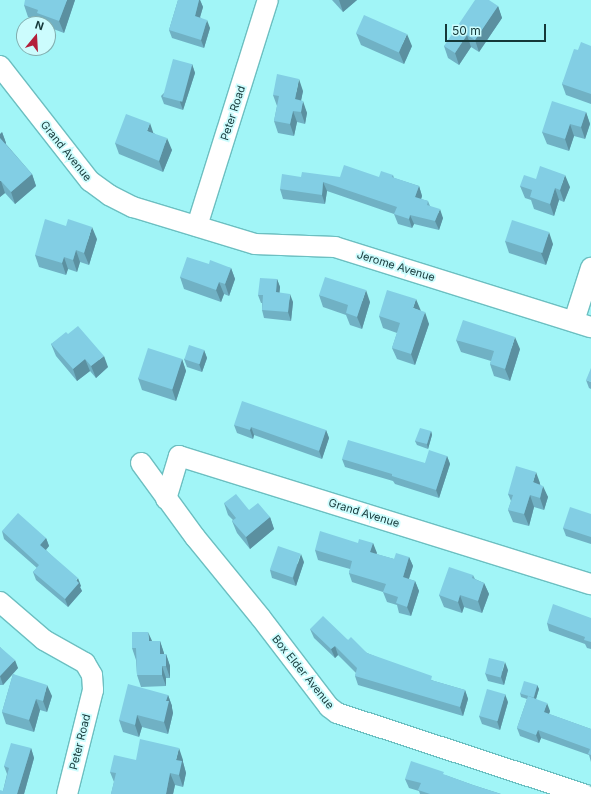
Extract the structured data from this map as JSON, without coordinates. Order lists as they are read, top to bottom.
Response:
{
  "streets": {
    "street": [
      "Peter Road",
      "Grand Avenue",
      "Jerome Avenue",
      "Box Elder Avenue"
    ]
  },
  "crossings": [
    ["Peter Road", "Grand Avenue"],
    ["Peter Road", "Jerome Avenue"],
    ["Grand Avenue", "Jerome Avenue"],
    ["Grand Avenue", "Box Elder Avenue"]
  ],
  "scale_bar": "50 m",
  "north": "top"
}
